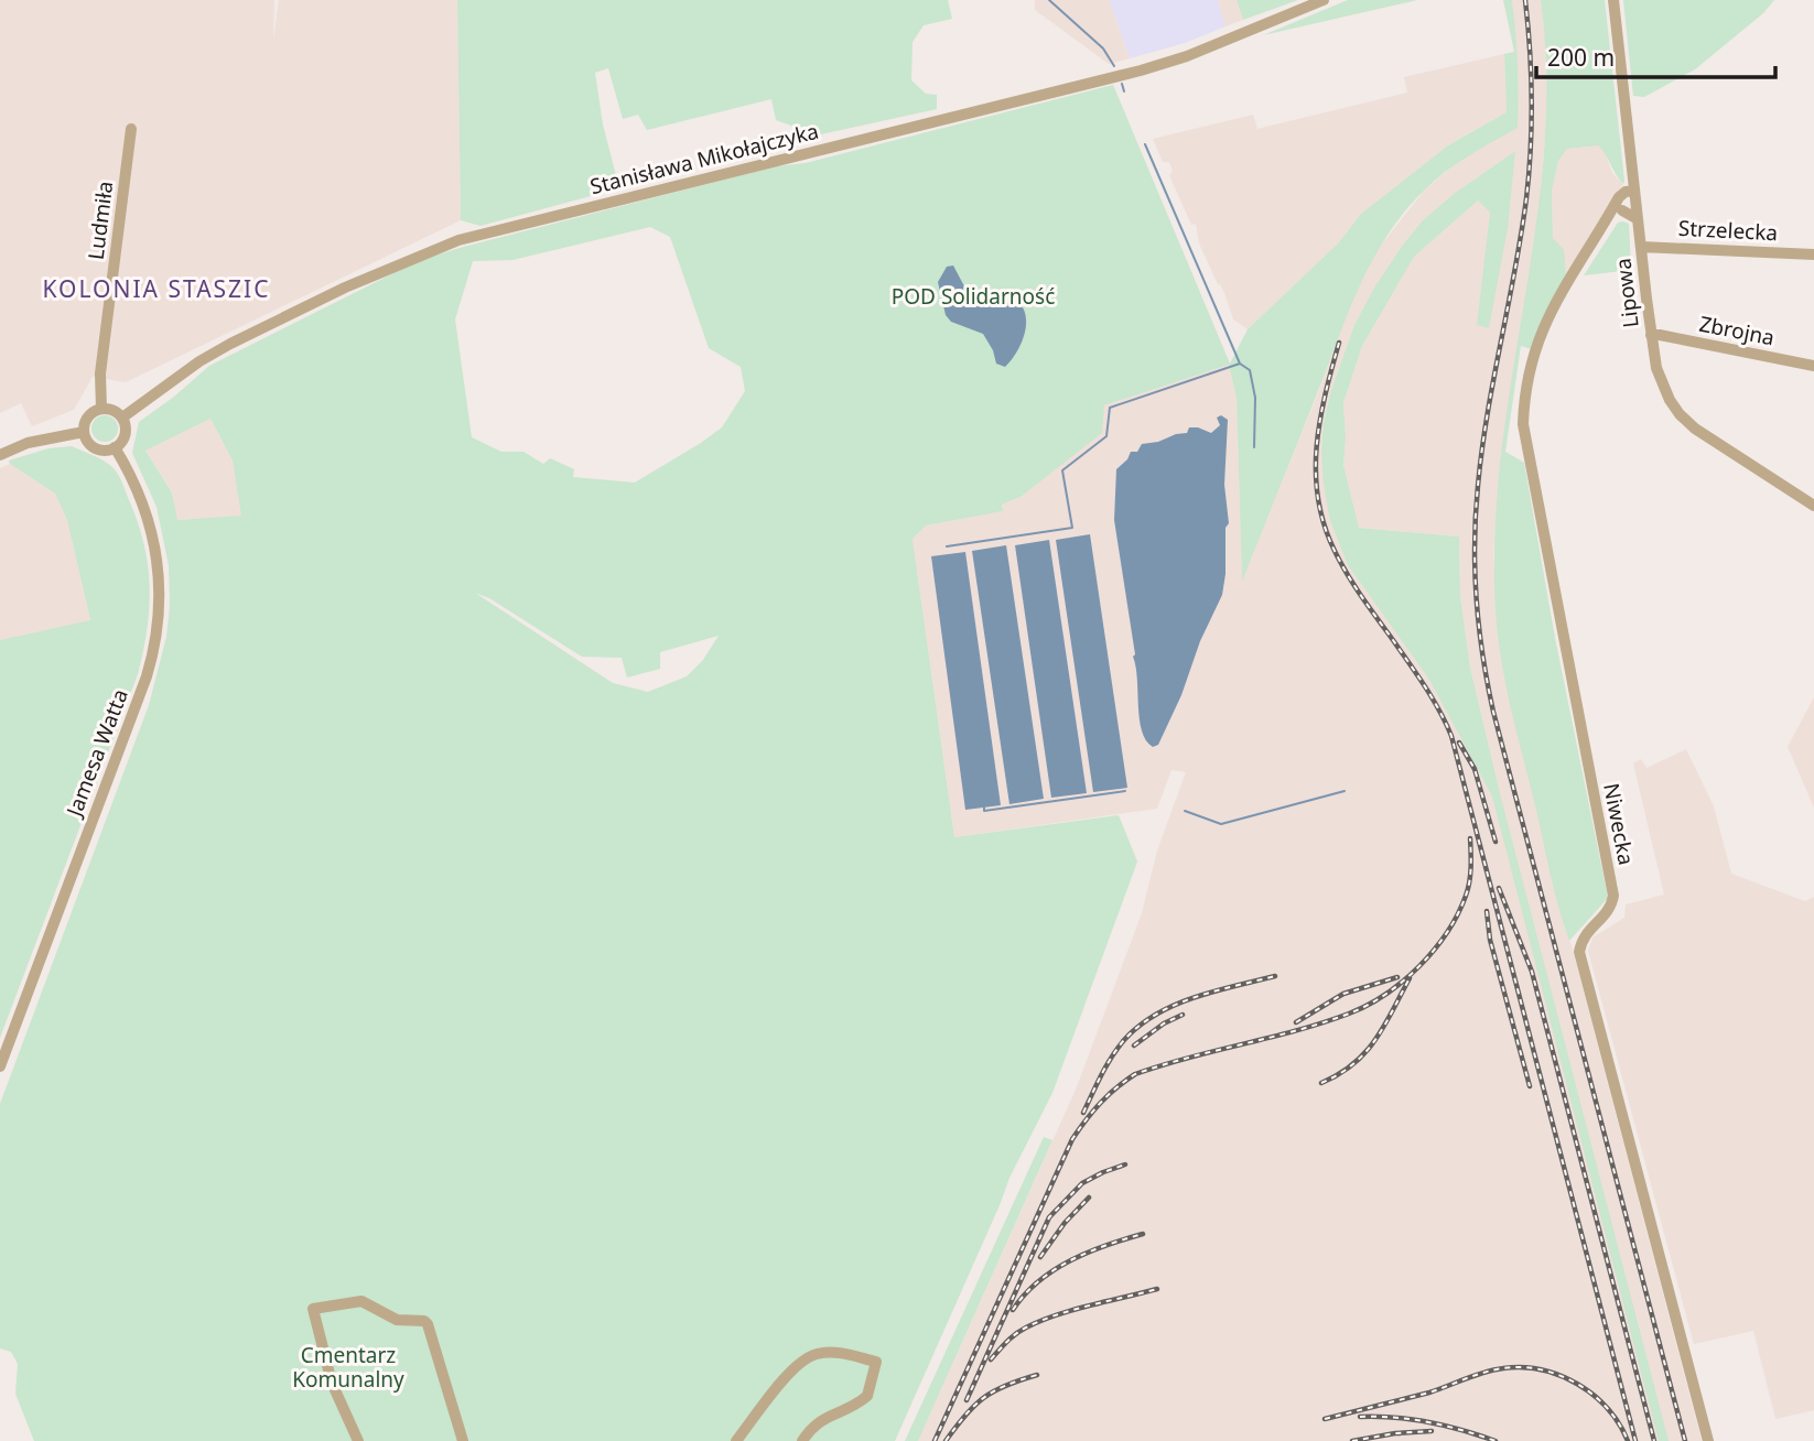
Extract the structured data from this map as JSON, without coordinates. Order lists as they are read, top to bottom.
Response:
{
  "streets": {
    "street": [
      "Stanisława Mikołajczyka",
      "Ludmiła",
      "Strzelecka",
      "Lipowa",
      "Zbrojna",
      "Jamesa Watta",
      "Niwecka"
    ]
  },
  "crossings": [
    ["Stanisława Mikołajczyka", "Ludmiła"],
    ["Stanisława Mikołajczyka", "Jamesa Watta"],
    ["Ludmiła", "Jamesa Watta"],
    ["Strzelecka", "Lipowa"],
    ["Lipowa", "Zbrojna"],
    ["Lipowa", "Niwecka"]
  ],
  "districts": ["KOLONIA STASZIC"],
  "parks": ["POD Solidarność", "Cmentarz Komunalny"],
  "scale_bar": "200 m"
}
